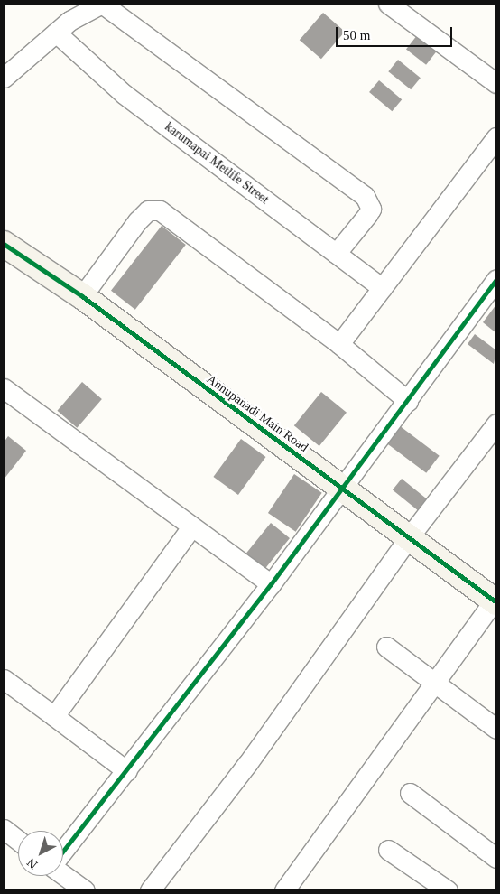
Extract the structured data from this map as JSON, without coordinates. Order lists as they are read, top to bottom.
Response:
{
  "streets": {
    "street": ["karumapai Metlife Street", "Annupanadi Main Road"]
  },
  "scale_bar": "50 m",
  "north": "bottom left"
}
